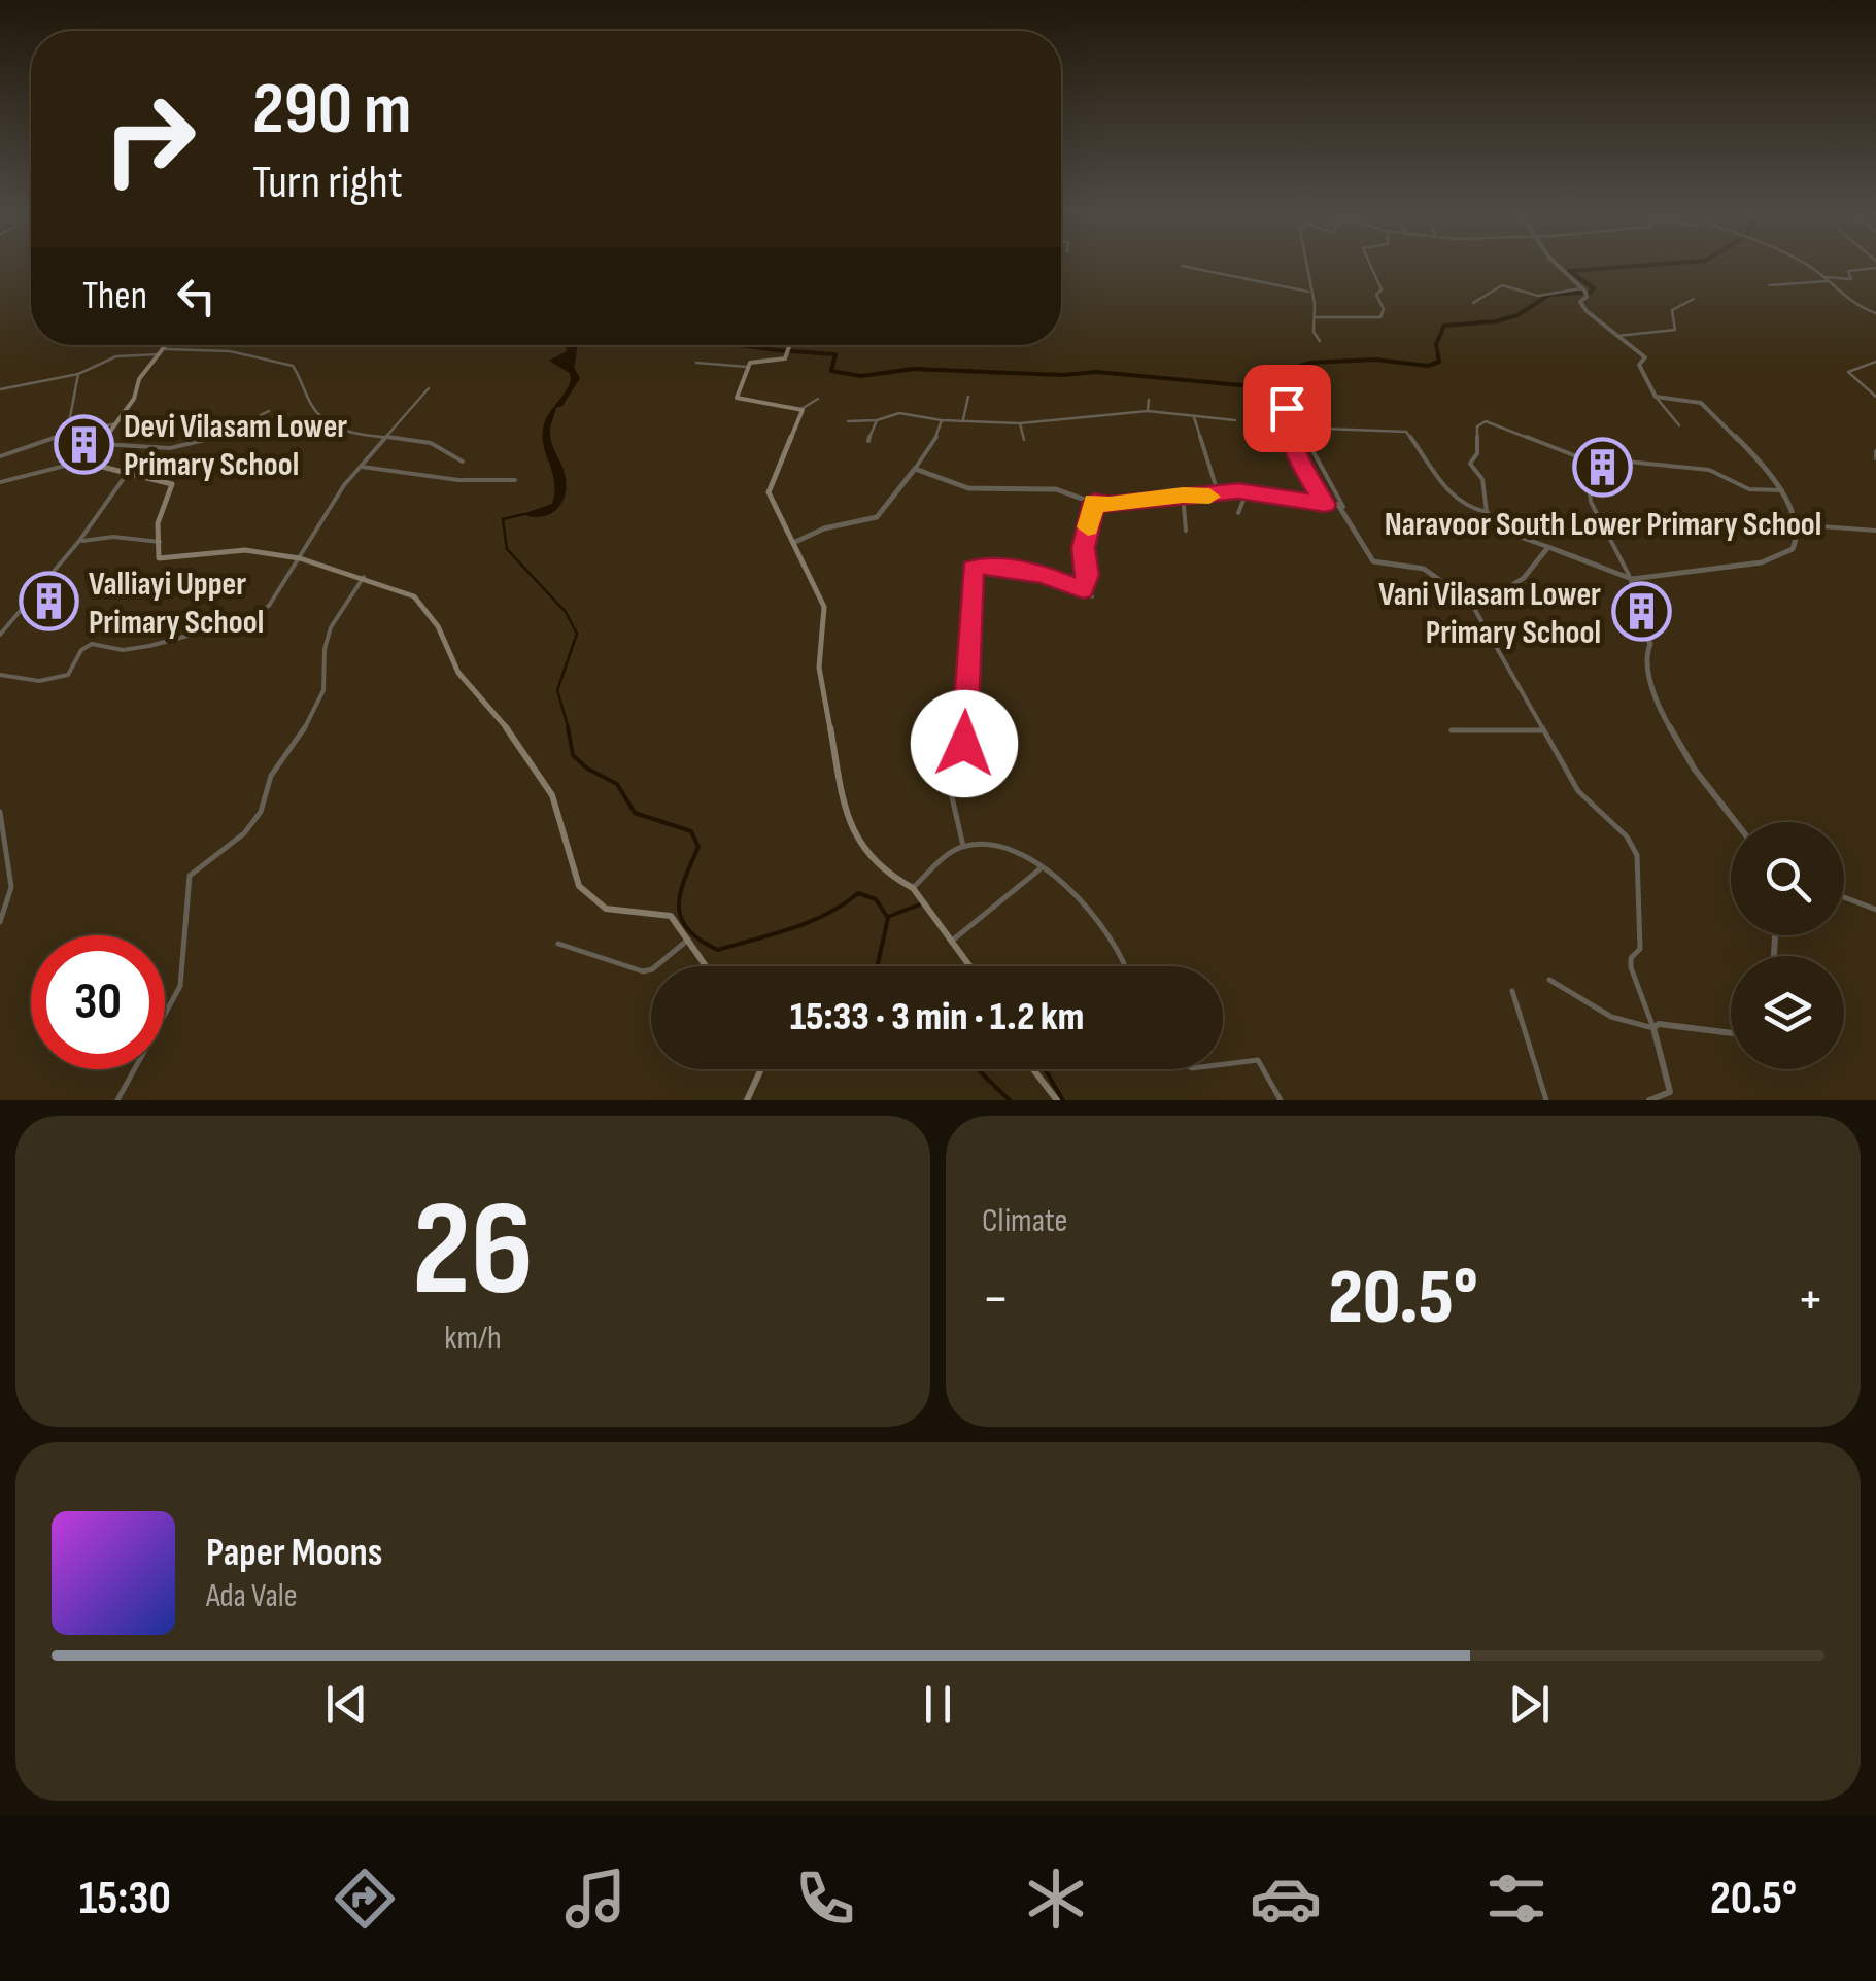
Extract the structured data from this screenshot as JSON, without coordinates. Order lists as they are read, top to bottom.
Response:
{
  "places": {
    "building": [
      "Devi Vilasam Lower Primary School",
      "Naravoor South Lower Primary School",
      "Valliayi Upper Primary School",
      "Vani Vilasam Lower Primary School"
    ]
  },
  "page": {
    "turn": ["290 m", "Turn right"],
    "then": "Then",
    "limit": "30",
    "trip": "15:33 · 3 min · 1.2 km",
    "tile": [
      ["26", "km/h"],
      "Climate"
    ],
    "heat": ["−", "20.5°", "+"],
    "song": ["Paper Moons", "Ada Vale"],
    "tabs": ["15:30", "20.5°"]
  }
}
